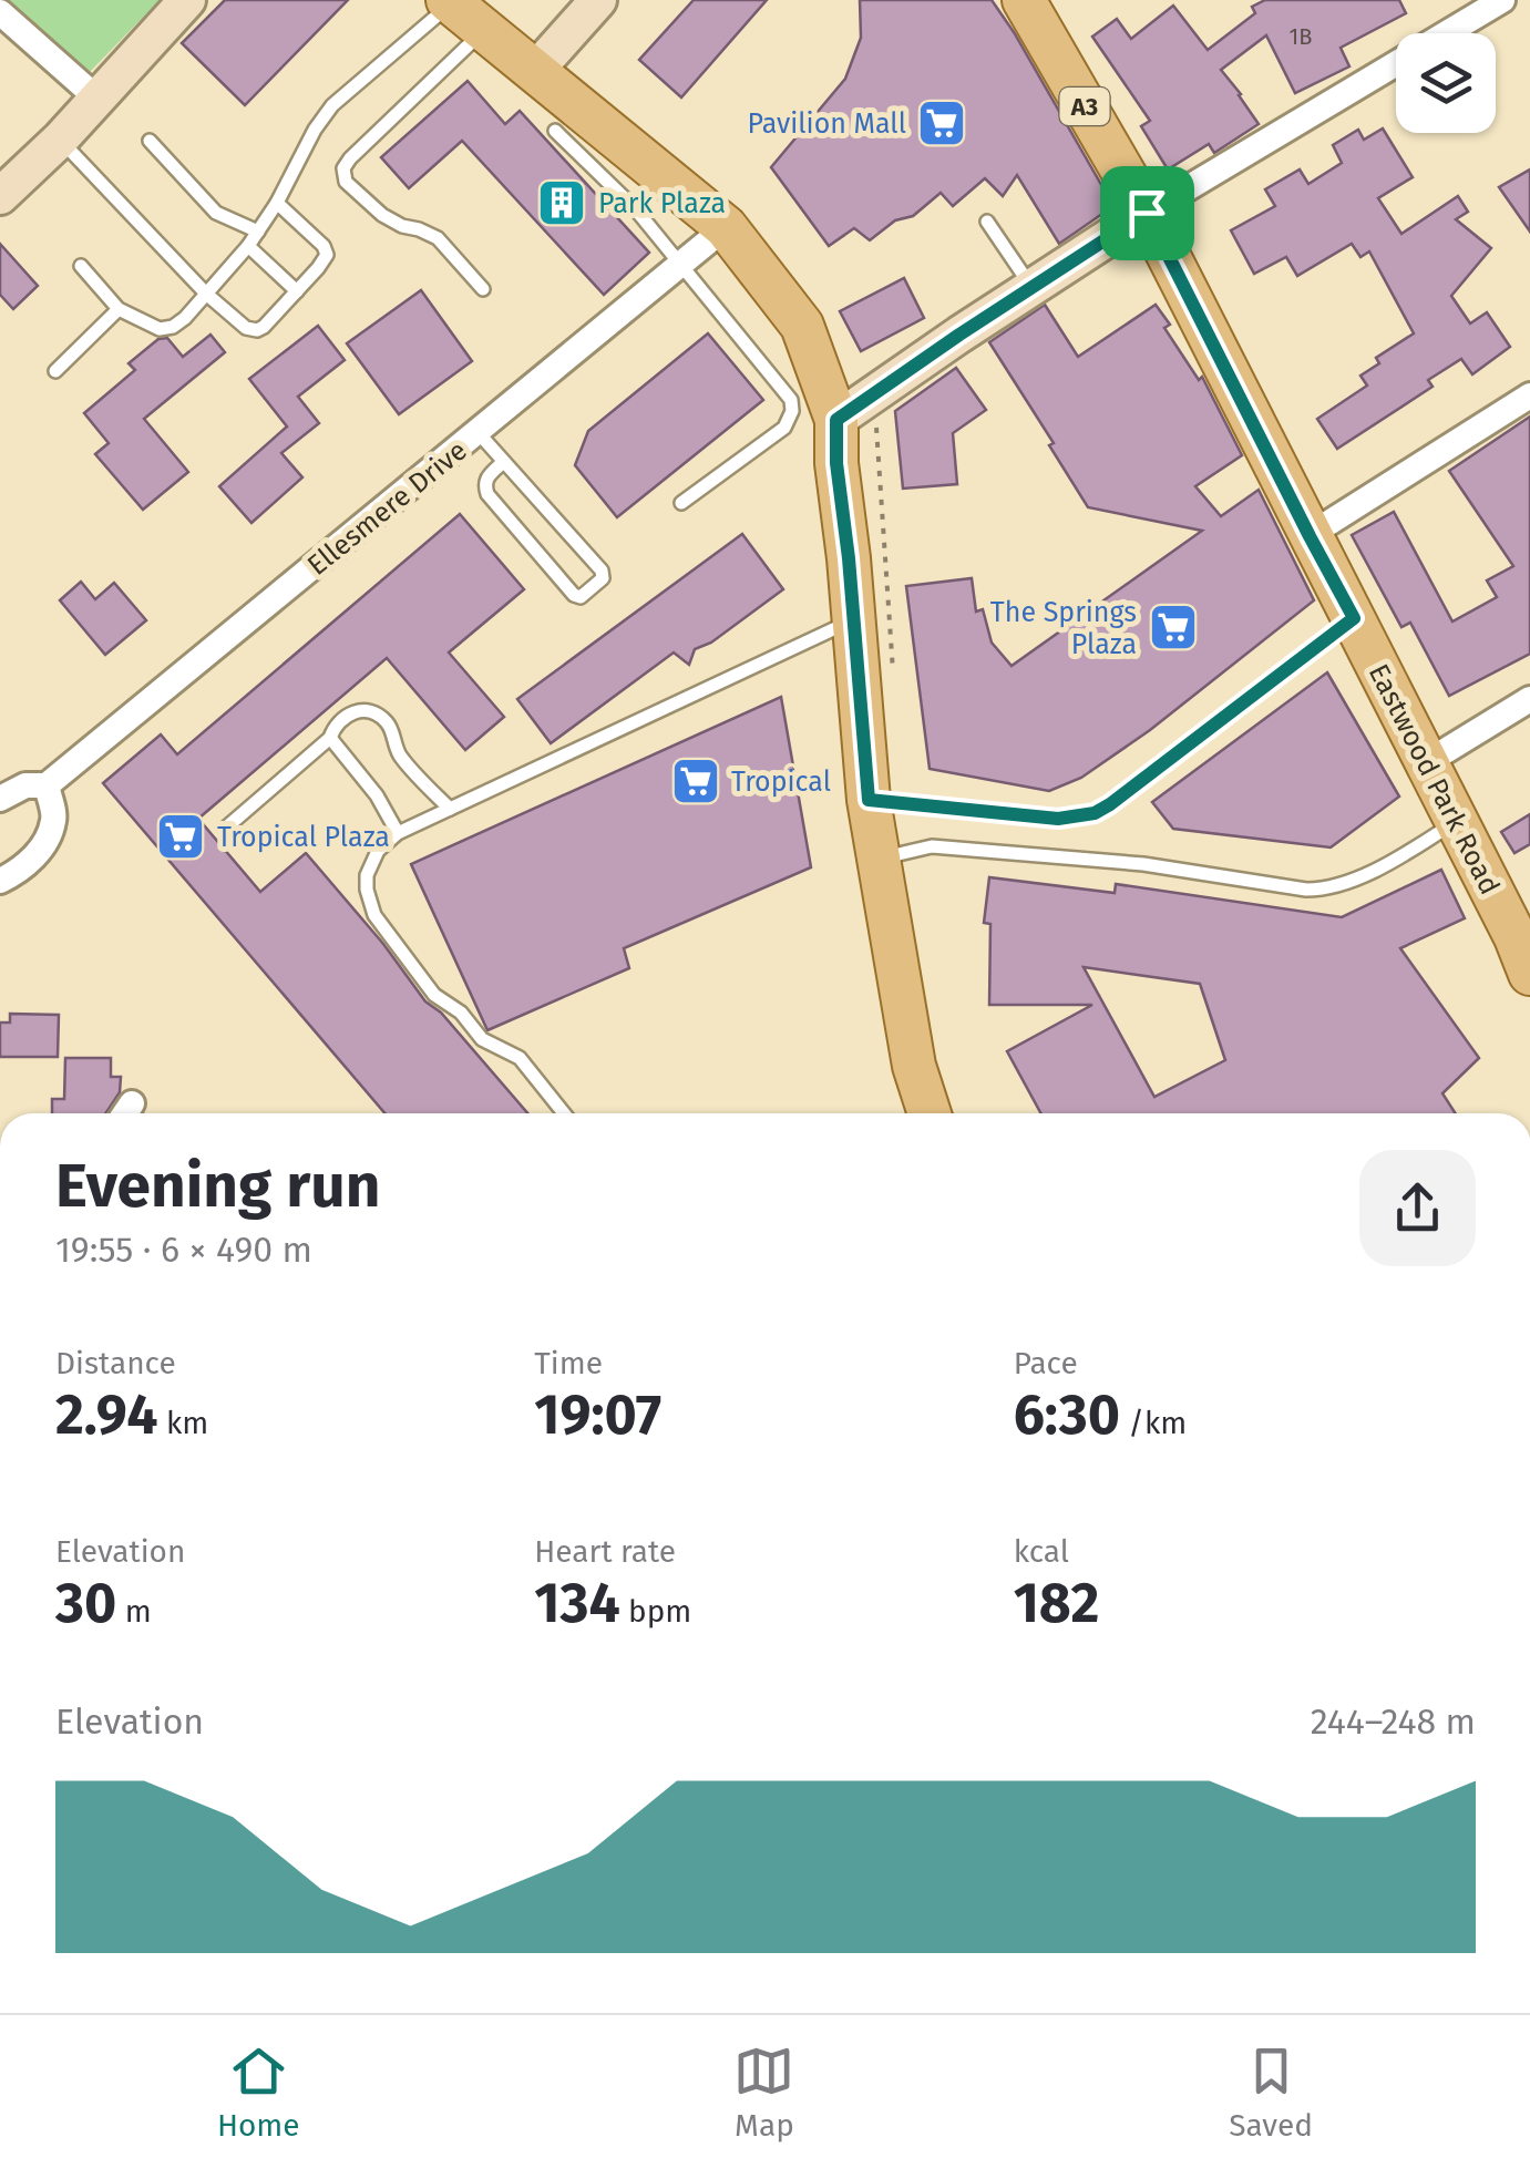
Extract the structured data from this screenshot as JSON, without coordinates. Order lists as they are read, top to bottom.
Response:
{
  "streets": {
    "main road": ["A3", "Eastwood Park Road"],
    "street": ["Ellesmere Drive"]
  },
  "places": {
    "supermarket": [
      "Pavilion Mall",
      "The Springs Plaza",
      "Tropical",
      "Tropical Plaza"
    ],
    "building": ["Park Plaza"]
  },
  "house_numbers": ["1B"],
  "page": {
    "heading": ["Evening run", "19:55 · 6 × 490 m"],
    "stats": [
      ["Distance", "2.94 km"],
      ["Time", "19:07"],
      ["Pace", "6:30 /km"],
      ["Elevation", "30 m"],
      ["Heart rate", "134 bpm"],
      ["kcal", "182"]
    ],
    "chart": ["Elevation", "244–248 m"],
    "tabs": ["Home", "Map", "Saved"]
  }
}
